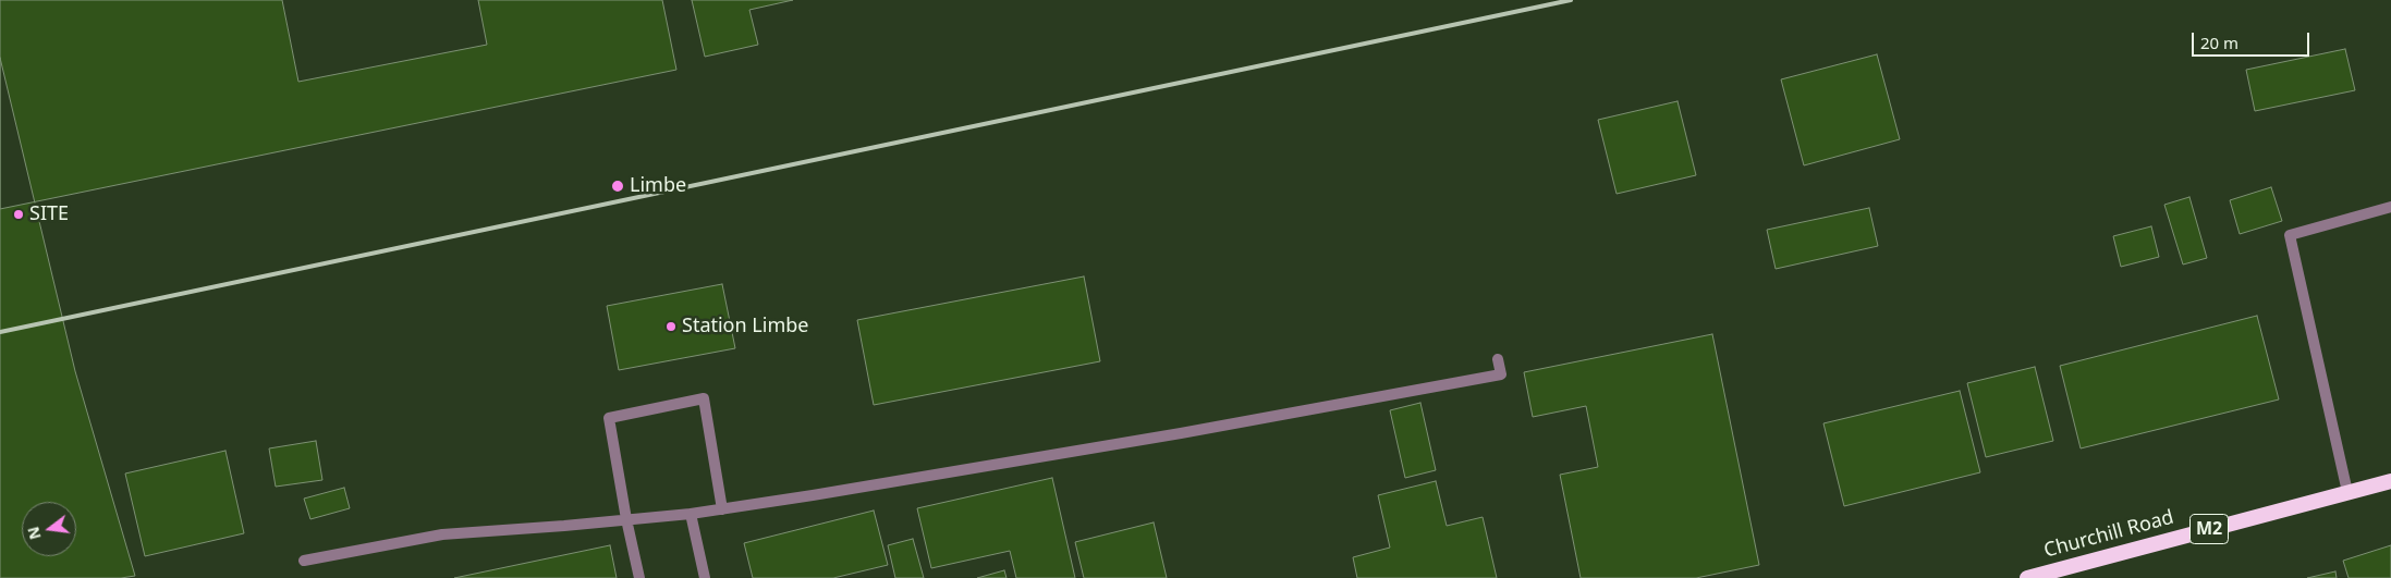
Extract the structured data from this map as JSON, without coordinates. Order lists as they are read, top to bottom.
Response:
{
  "streets": {
    "highway": ["M2", "Churchill Road"]
  },
  "places": ["Limbe", "SITE", "Station Limbe"],
  "scale_bar": "20 m",
  "north": "left"
}
